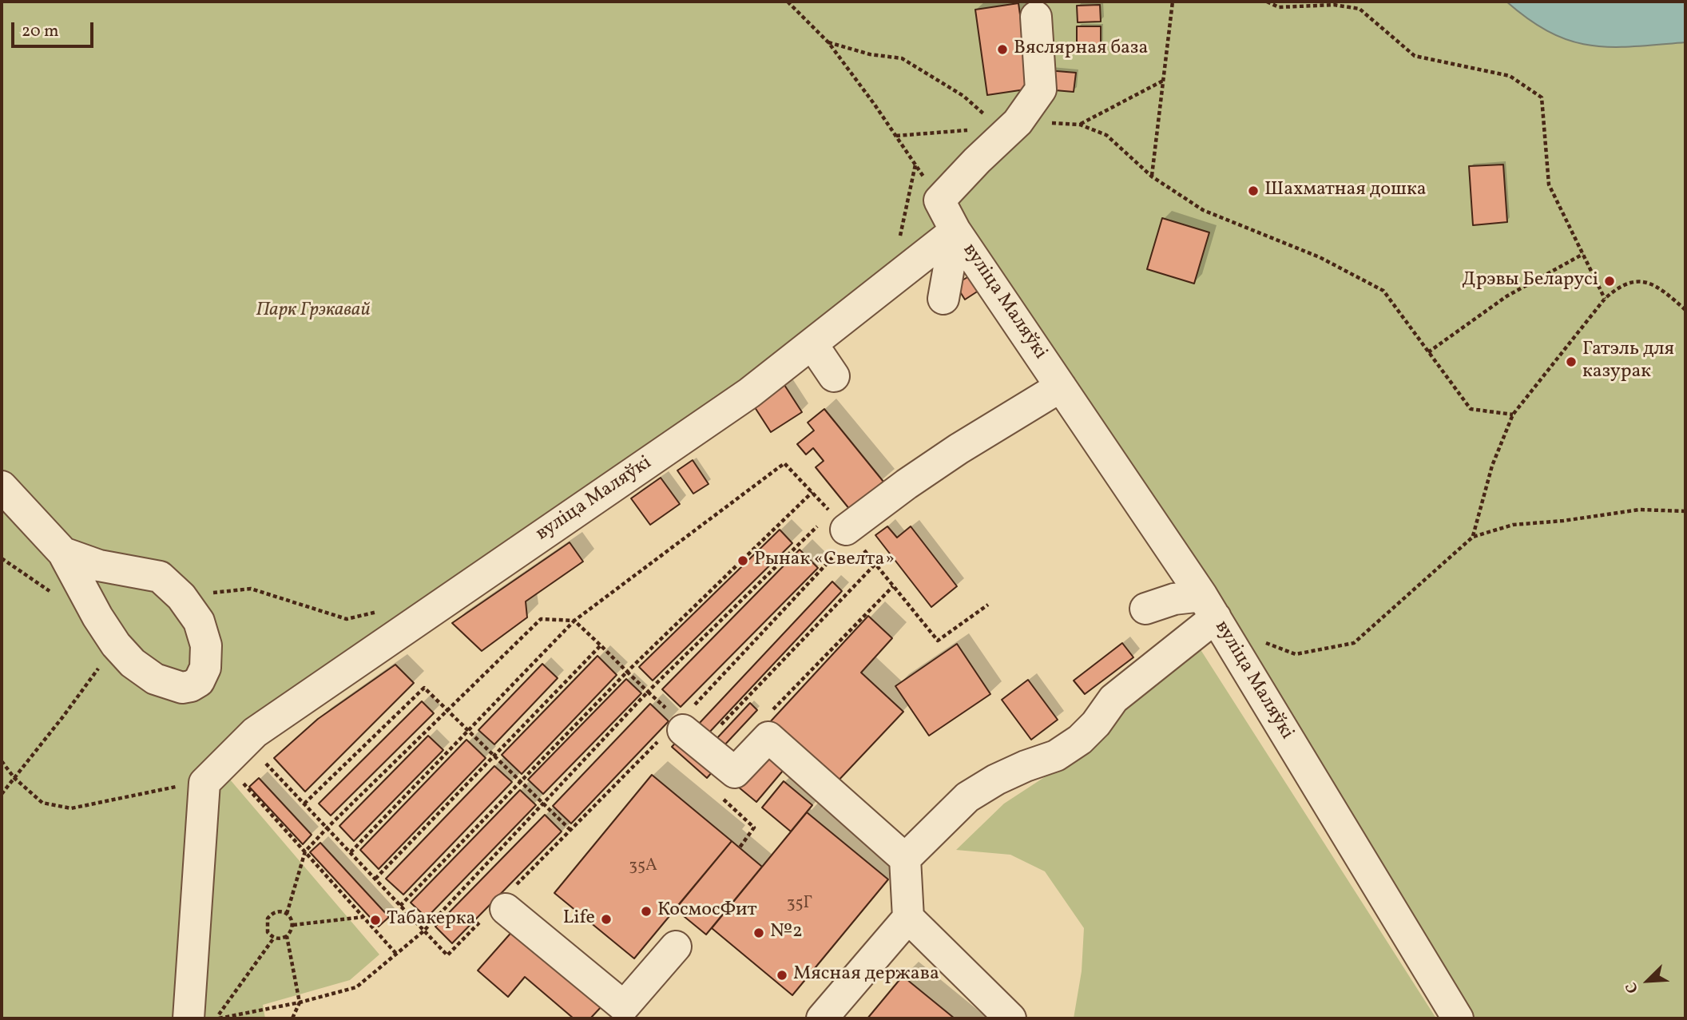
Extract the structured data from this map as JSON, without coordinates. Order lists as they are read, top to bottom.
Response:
{
  "streets": {
    "street": ["вуліца Маляўкі"]
  },
  "parks": ["Парк Грэкавай"],
  "places": [
    "Вяслярная база",
    "Шахматная дошка",
    "Дрэвы Беларусі",
    "Гатэль для казурак",
    "Рынак «Свелта»",
    "КосмосФит",
    "Life",
    "Табакерка",
    "№2",
    "Мясная держава"
  ],
  "house_numbers": ["35А", "35Г"],
  "scale_bar": "20 m",
  "north": "bottom left"
}
